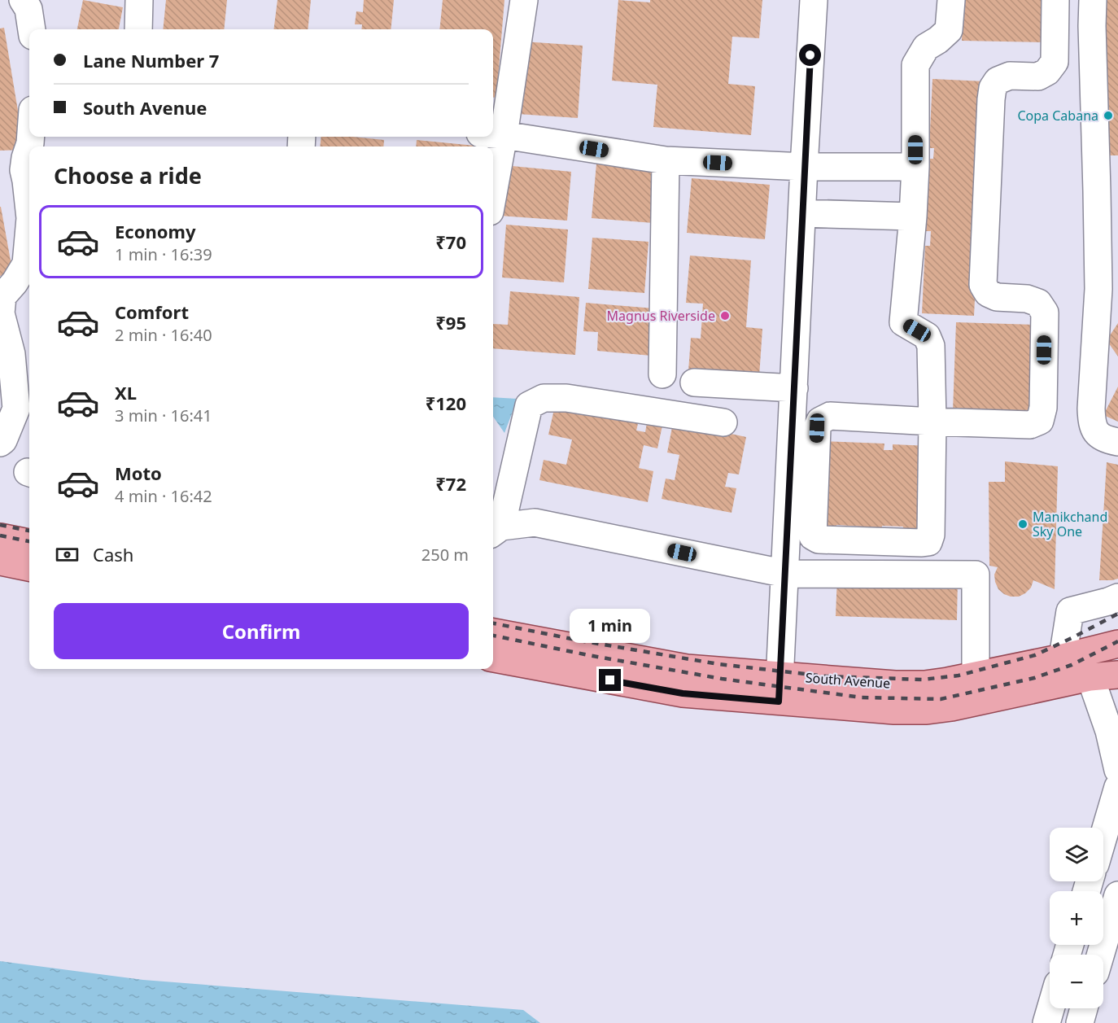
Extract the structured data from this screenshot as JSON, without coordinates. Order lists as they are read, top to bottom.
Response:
{
  "streets": {
    "main road": ["South Avenue"]
  },
  "places": ["Copa Cabana", "Magnus Riverside", "Manikchand Sky One"],
  "page": {
    "banner": ["Lane Number 7", "South Avenue"],
    "heading": "Choose a ride",
    "list": [
      {
        "name": "Economy",
        "note": "1 min · 16:39",
        "value": "₹70"
      },
      {
        "name": "Comfort",
        "note": "2 min · 16:40",
        "value": "₹95"
      },
      {
        "name": "XL",
        "note": "3 min · 16:41",
        "value": "₹120"
      },
      {
        "name": "Moto",
        "note": "4 min · 16:42",
        "value": "₹72"
      }
    ],
    "pay": ["Cash", "250 m"],
    "buttons": "Confirm",
    "bubble": "1 min",
    "map_buttons": ["+", "−"]
  }
}
